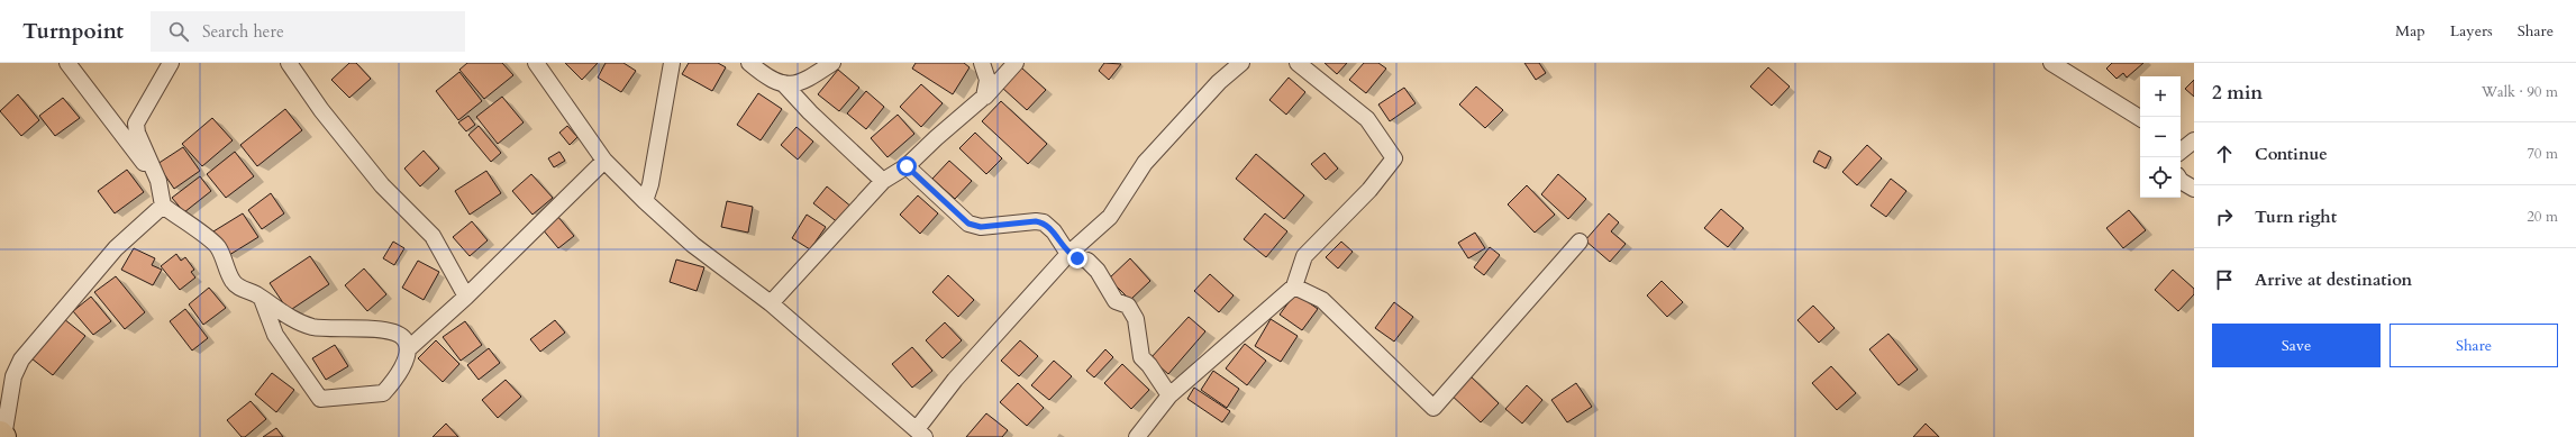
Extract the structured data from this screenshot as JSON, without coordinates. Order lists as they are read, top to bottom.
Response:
{
  "page": {
    "header": "Turnpoint",
    "search": "Search here",
    "nav": ["Map", "Layers", "Share"],
    "heading": ["2 min", "Walk · 90 m"],
    "map_buttons": ["+", "−"],
    "list": [
      ["Continue", "70 m"],
      ["Turn right", "20 m"],
      "Arrive at destination"
    ],
    "buttons": ["Save", "Share"]
  }
}
